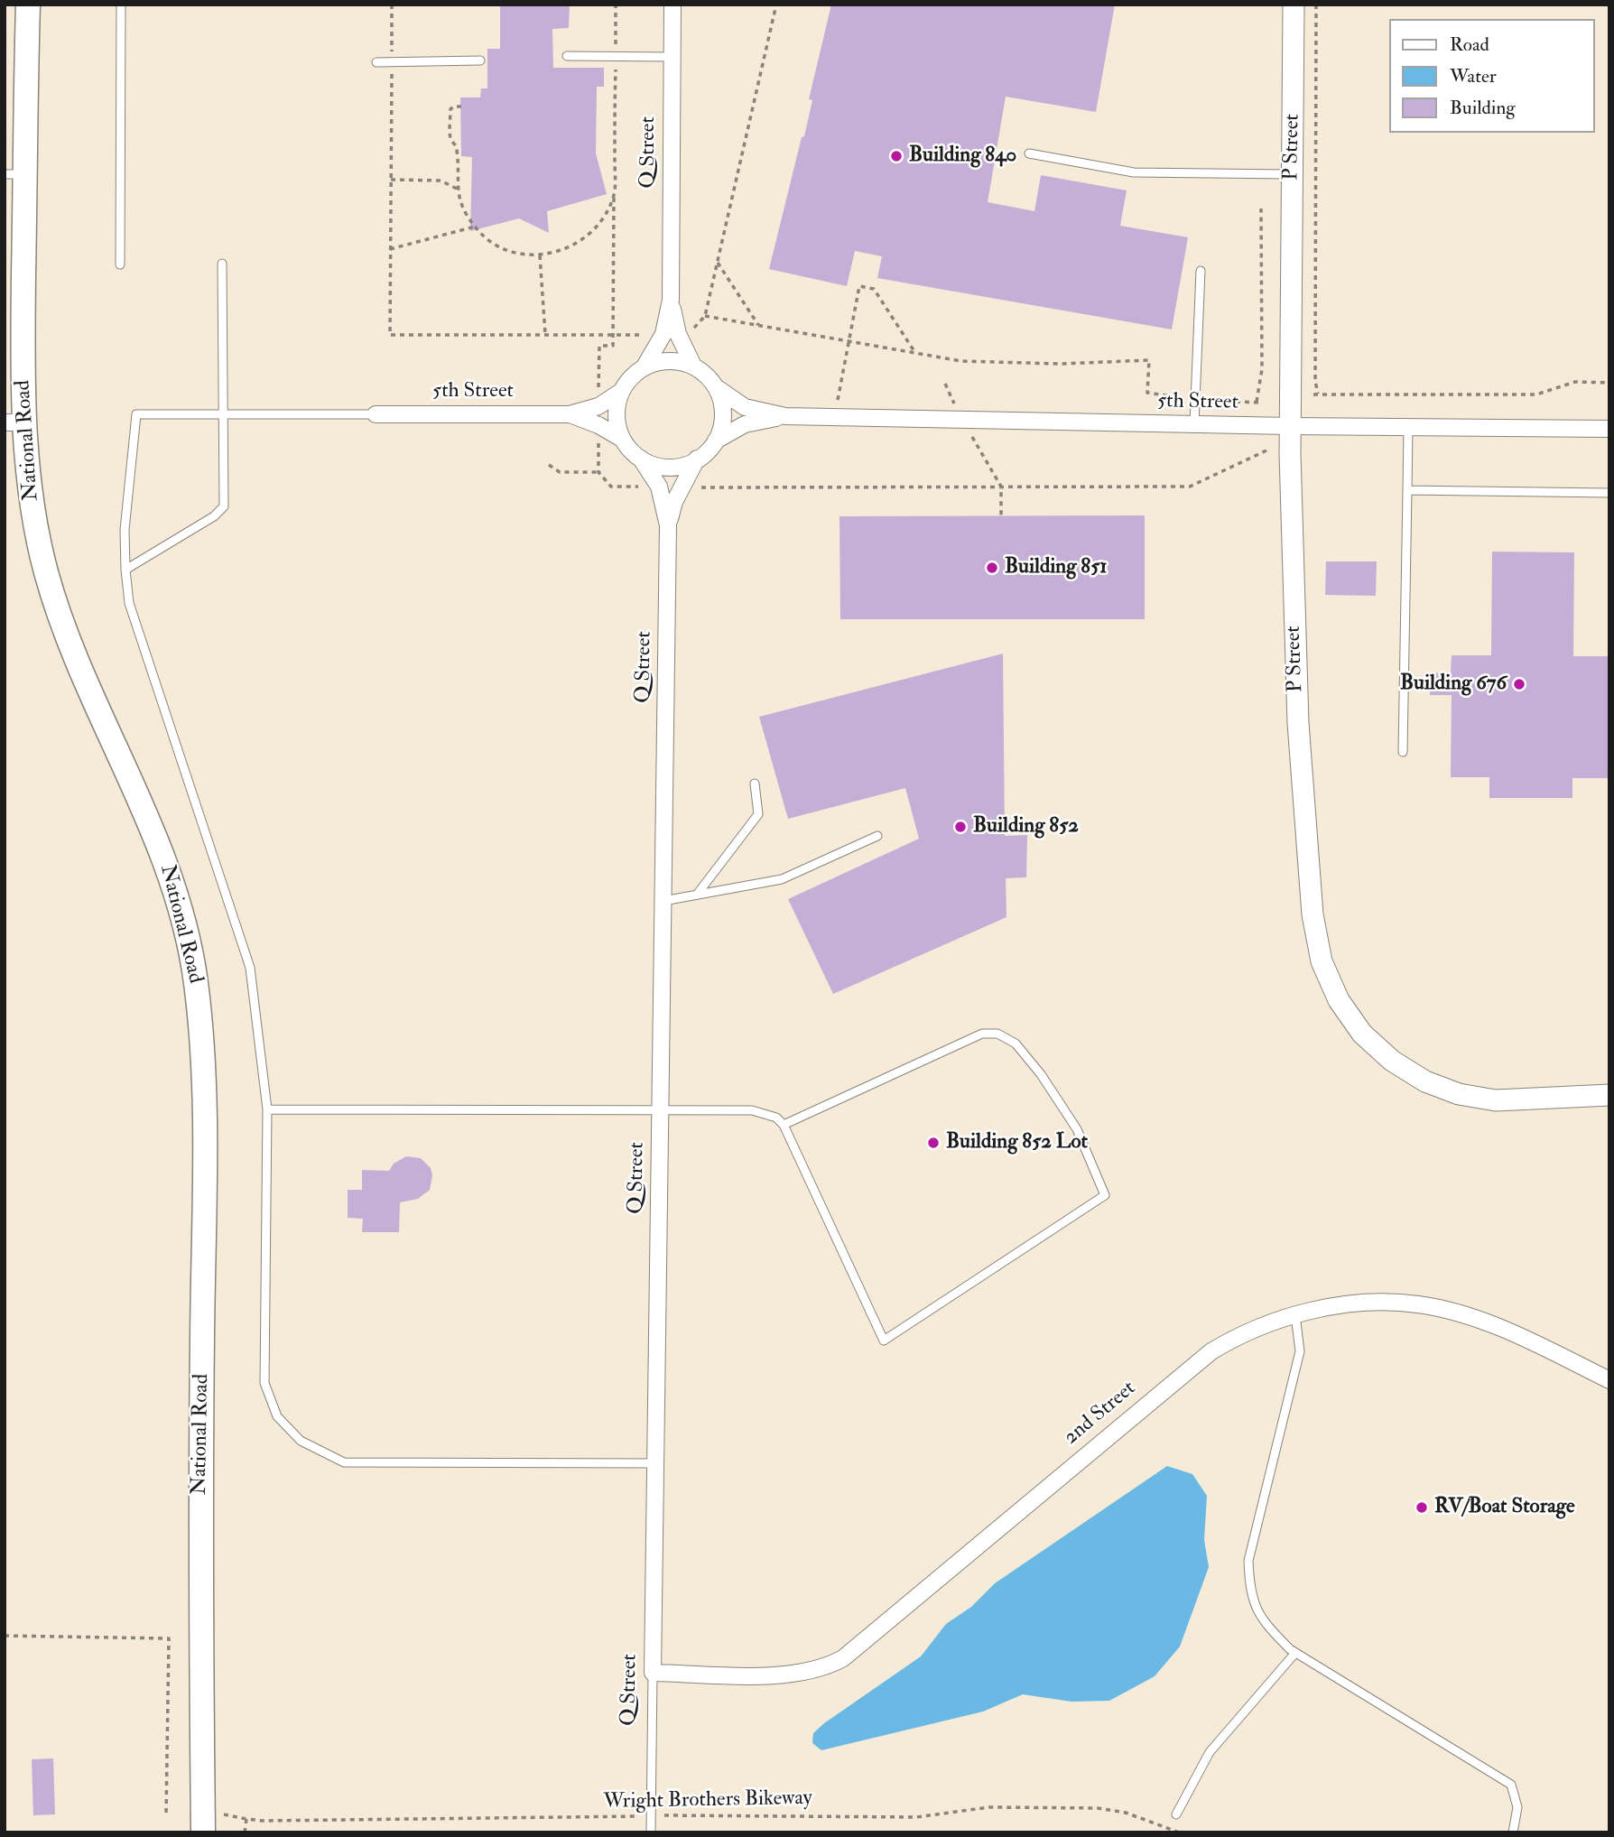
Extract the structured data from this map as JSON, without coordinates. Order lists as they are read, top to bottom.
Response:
{
  "streets": {
    "main road": ["National Road"],
    "street": [
      "P Street",
      "Q Street",
      "5th Street",
      "2nd Street"
    ],
    "path": ["Wright Brothers Bikeway"]
  },
  "crossings": [
    ["P Street", "5th Street"],
    ["Q Street", "5th Street"],
    ["Q Street", "2nd Street"],
    ["Q Street", "Wright Brothers Bikeway"]
  ],
  "places": [
    "Building 840",
    "Building 851",
    "Building 676",
    "Building 852",
    "Building 852 Lot",
    "RV/Boat Storage"
  ],
  "legend": ["Road", "Water", "Building"]
}
